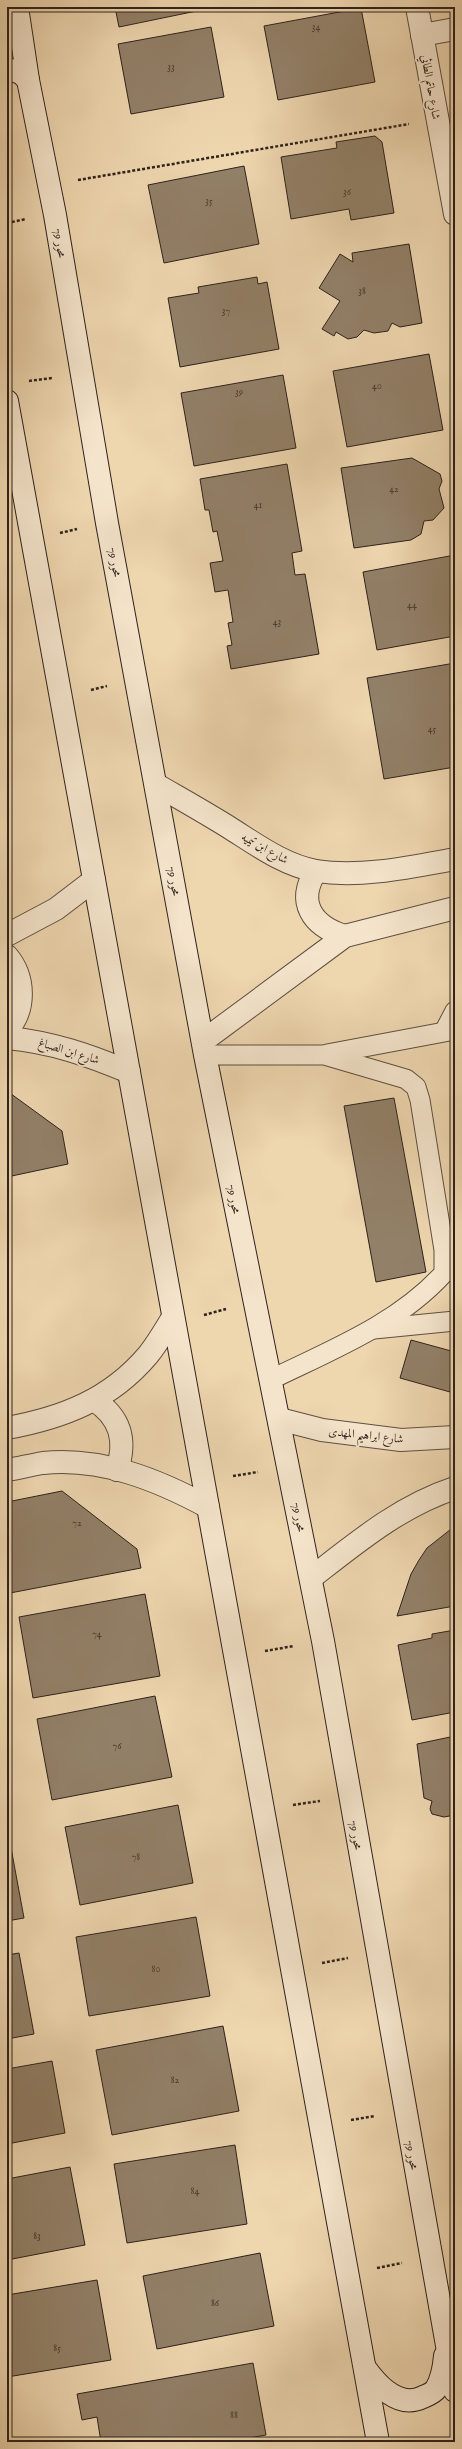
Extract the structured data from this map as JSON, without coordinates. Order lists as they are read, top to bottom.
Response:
{
  "streets": {
    "main road": [
      "شارع حاتم الطائي",
      "محور 79",
      "شارع ابن تيميه",
      "شارع ابن الصباغ",
      "شارع ابراهيم المهدى"
    ]
  },
  "crossings": [
    ["محور 79", "شارع ابن تيميه"],
    ["محور 79", "شارع ابراهيم المهدى"]
  ],
  "house_numbers": [
    "34",
    "33",
    "36",
    "35",
    "38",
    "37",
    "40",
    "39",
    "42",
    "41",
    "44",
    "43",
    "45",
    "72",
    "74",
    "76",
    "78",
    "80",
    "82",
    "84",
    "83",
    "86",
    "85",
    "88"
  ]
}
